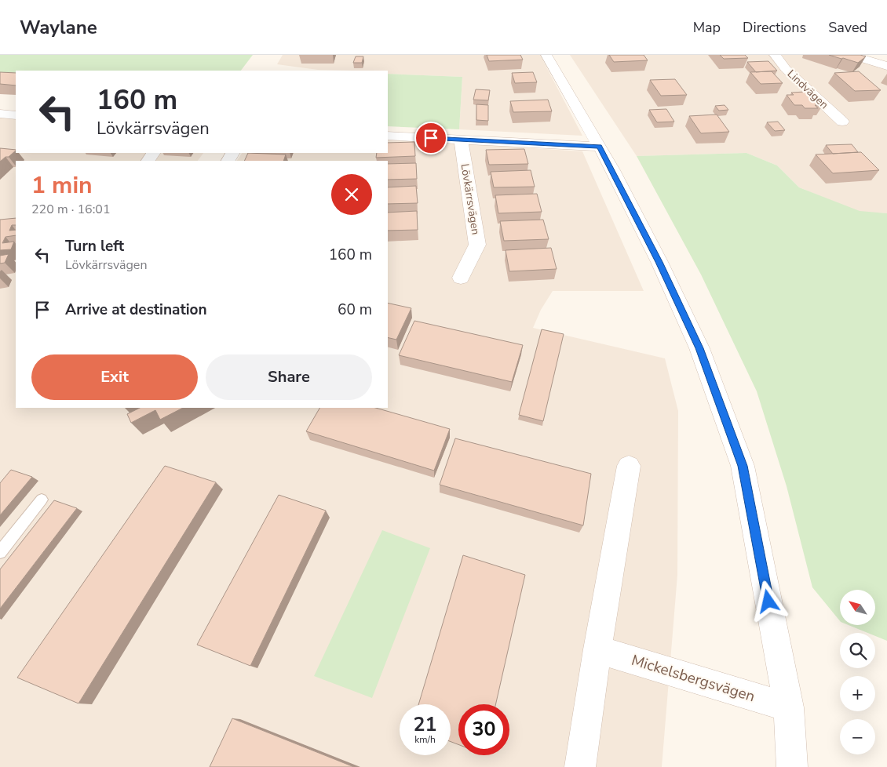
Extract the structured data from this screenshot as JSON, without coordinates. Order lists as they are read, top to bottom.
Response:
{
  "streets": {
    "street": ["Lindvägen", "Lövkärrsvägen", "Mickelsbergsvägen"]
  },
  "north": "top left",
  "page": {
    "header": "Waylane",
    "nav": ["Map", "Directions", "Saved"],
    "turn": ["160 m", "Lövkärrsvägen"],
    "heading": ["1 min", "220 m · 16:01"],
    "list": [
      {
        "name": "Turn left",
        "note": "Lövkärrsvägen",
        "value": "160 m"
      },
      {
        "name": "Arrive at destination",
        "value": "60 m"
      }
    ],
    "buttons": ["Exit", "Share"],
    "map_buttons": ["+", "−"],
    "speed": "21 km/h",
    "limit": "30"
  }
}
